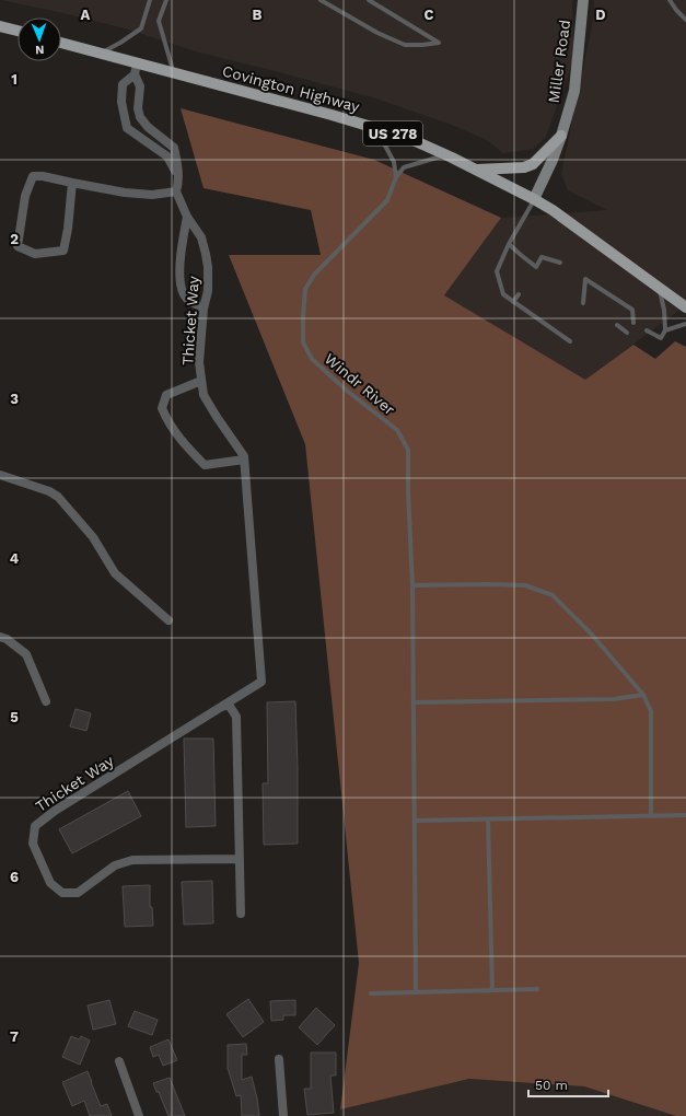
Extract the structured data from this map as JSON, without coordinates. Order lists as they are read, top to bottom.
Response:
{
  "streets": {
    "main road": ["Covington Highway", "US 278"],
    "street": ["Miller Road", "Thicket Way"],
    "lane": ["Windr River"]
  },
  "crossings": [
    ["Miller Road", "Covington Highway"]
  ],
  "scale_bar": "50 m",
  "north": "bottom",
  "grid": {
    "columns": [
      "A",
      "B",
      "C",
      "D"
    ],
    "rows": [
      "1",
      "2",
      "3",
      "4",
      "5",
      "6",
      "7"
    ]
  }
}
